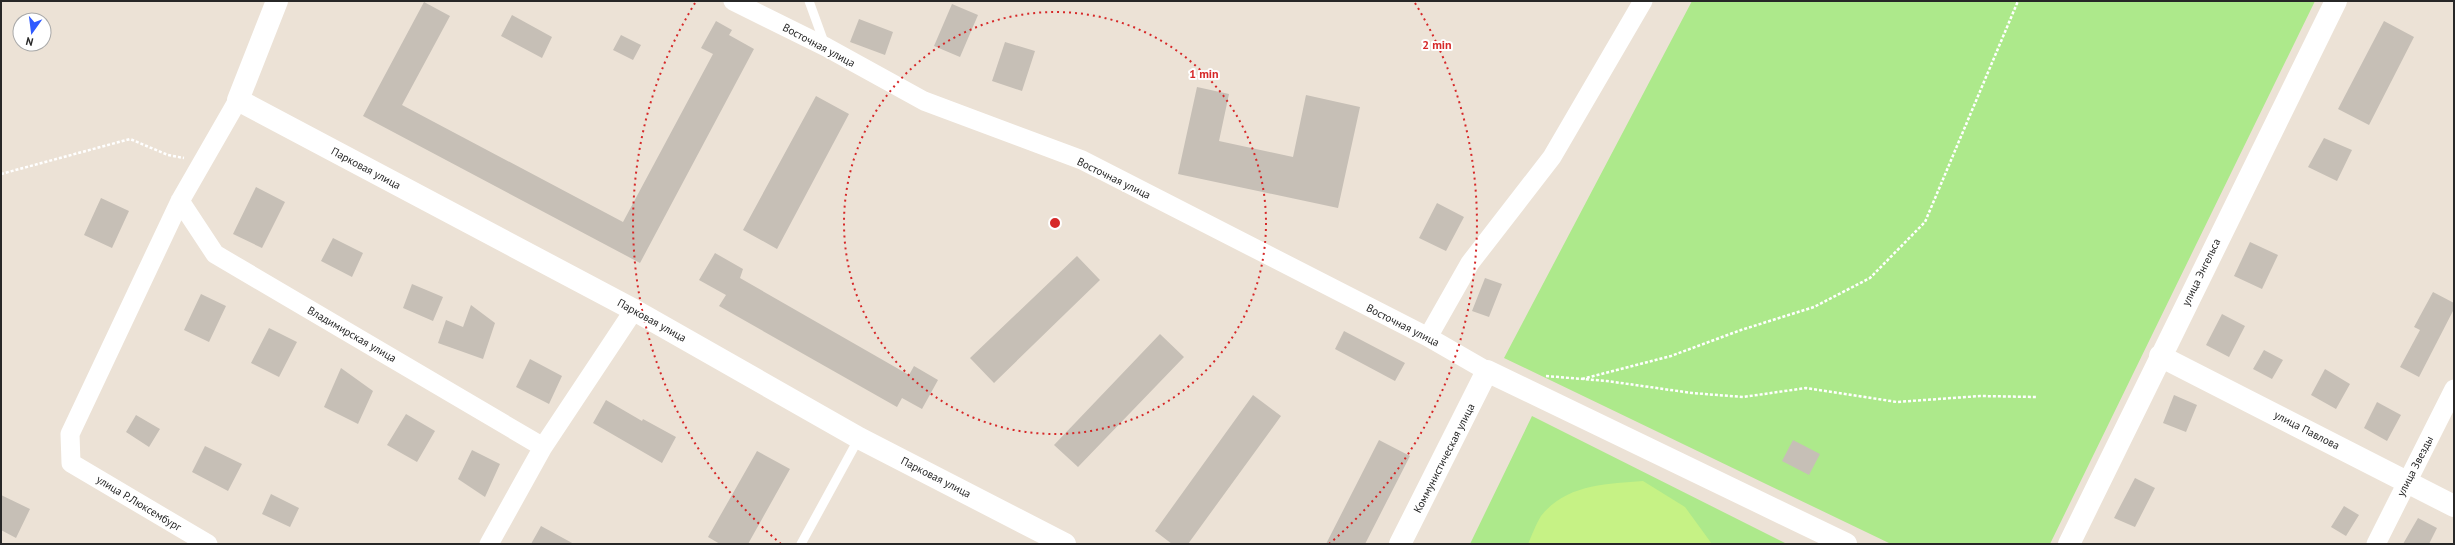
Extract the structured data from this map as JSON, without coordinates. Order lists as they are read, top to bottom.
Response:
{
  "streets": {
    "street": [
      "Восточная улица",
      "Парковая улица",
      "улица Энгельса",
      "Владимирская улица",
      "улица Павлова",
      "Коммунистическая улица",
      "улица Звезды",
      "улица Р.Люксембург"
    ]
  },
  "crossings": [
    ["Восточная улица", "Коммунистическая улица"],
    ["улица Энгельса", "улица Павлова"],
    ["Владимирская улица", "улица Р.Люксембург"],
    ["улица Павлова", "улица Звезды"]
  ],
  "north": "bottom",
  "rings": ["2 min", "1 min"]
}
